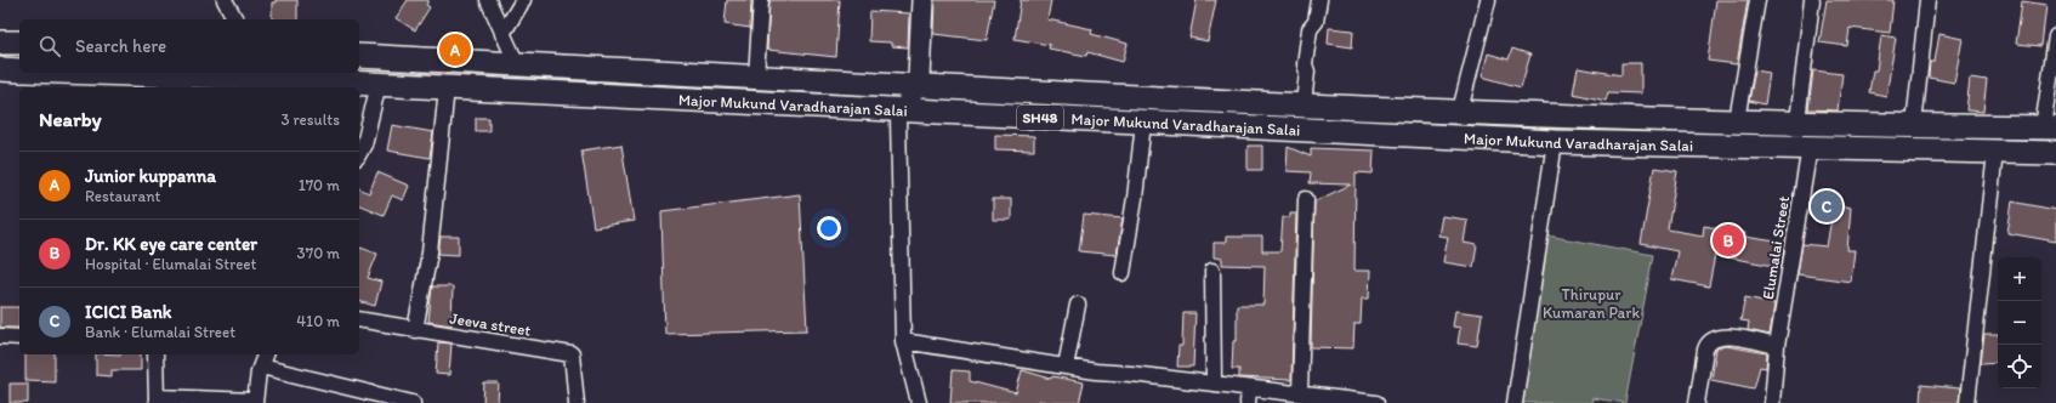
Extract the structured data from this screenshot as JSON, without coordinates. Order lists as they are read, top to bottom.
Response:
{
  "streets": {
    "main road": ["Major Mukund Varadharajan Salai", "SH48"],
    "street": ["Elumalai Street", "Jeeva street"]
  },
  "crossings": [
    ["Major Mukund Varadharajan Salai", "Elumalai Street"]
  ],
  "parks": ["Thirupur Kumaran Park"],
  "page": {
    "search": "Search here",
    "pins": ["A", "C", "B"],
    "heading": ["Nearby", "3 results"],
    "list": [
      {
        "mark": "A",
        "name": "Junior kuppanna",
        "note": "Restaurant",
        "value": "170 m"
      },
      {
        "mark": "B",
        "name": "Dr. KK eye care center",
        "note": "Hospital · Elumalai Street",
        "value": "370 m"
      },
      {
        "mark": "C",
        "name": "ICICI Bank",
        "note": "Bank · Elumalai Street",
        "value": "410 m"
      }
    ],
    "map_buttons": ["+", "−"]
  }
}
